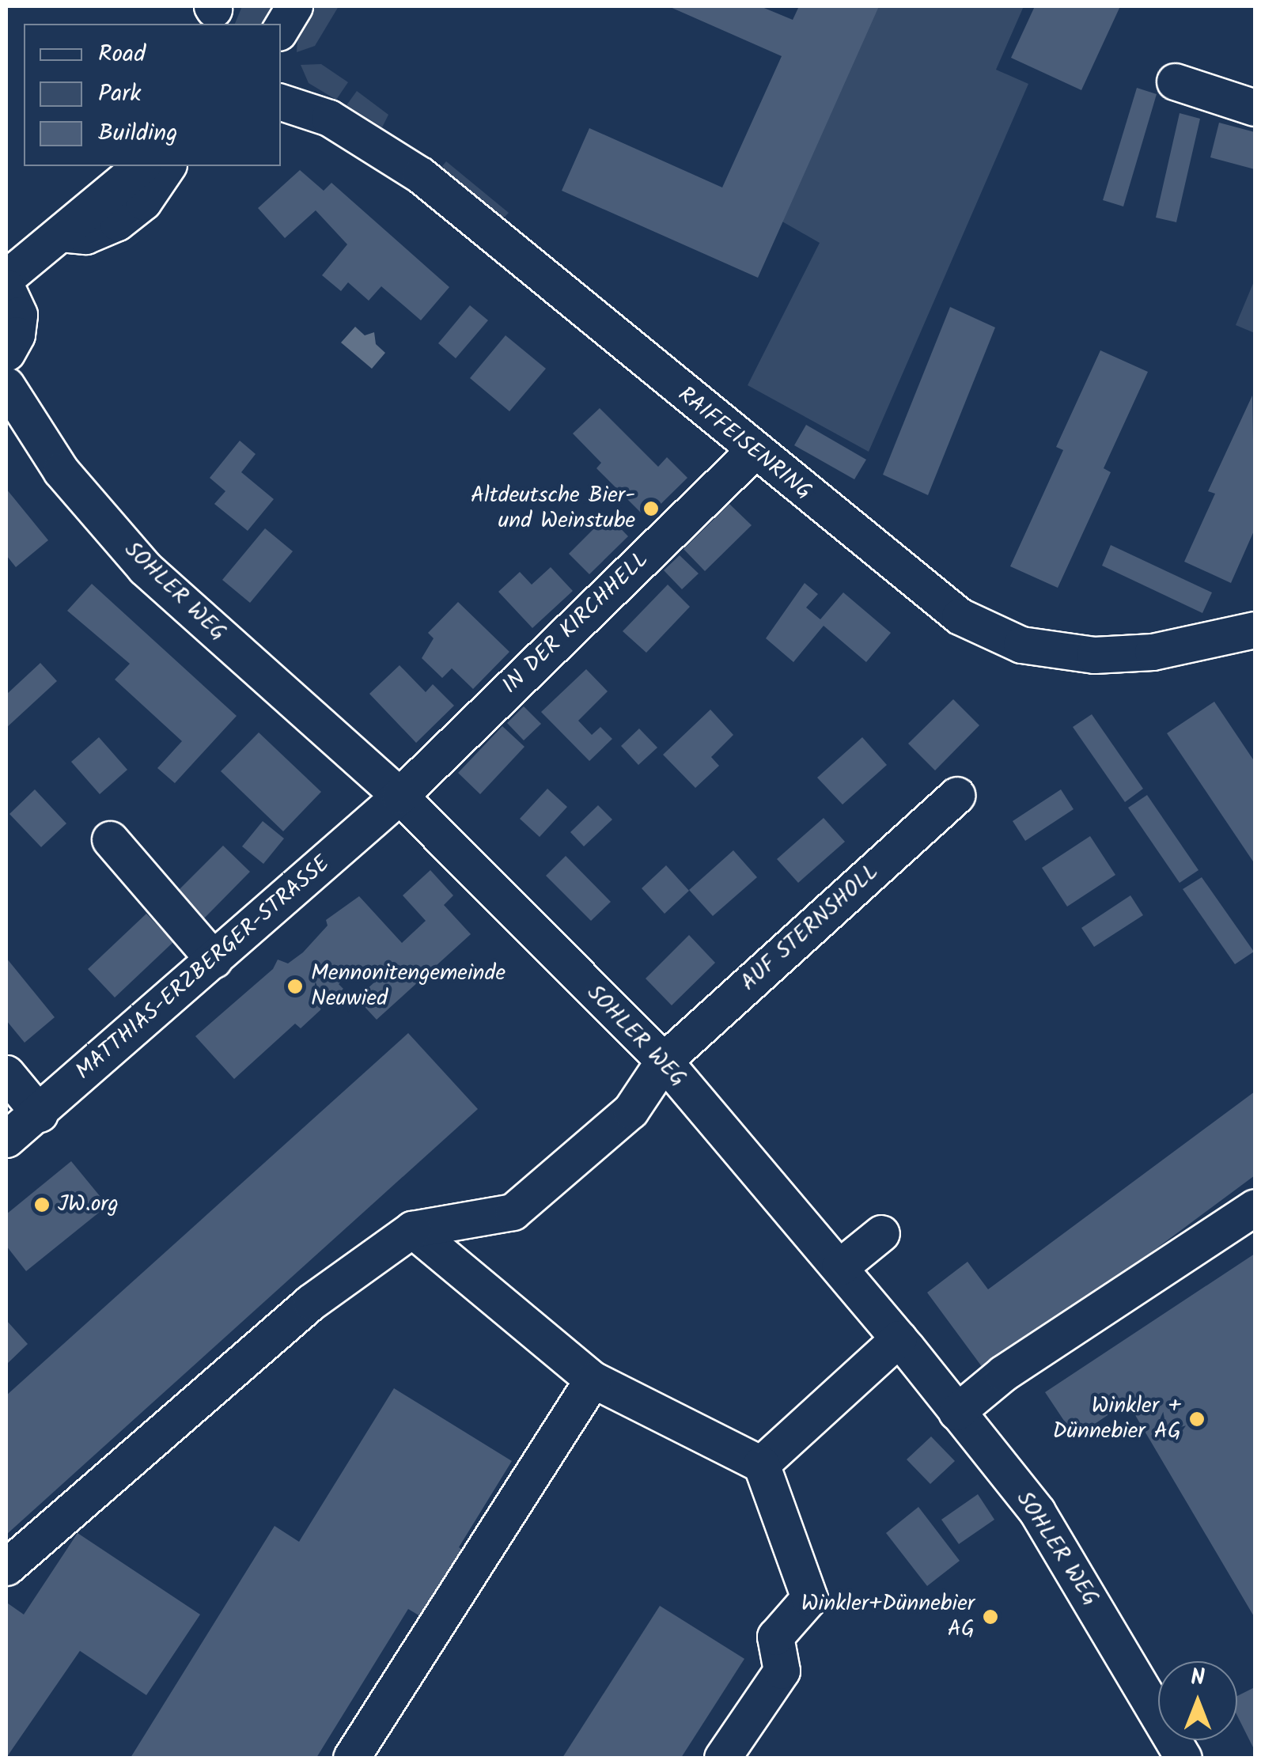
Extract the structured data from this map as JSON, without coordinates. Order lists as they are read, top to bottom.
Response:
{
  "streets": {
    "street": [
      "RAIFFEISENRING",
      "SOHLER WEG",
      "IN DER KIRCHHELL",
      "AUF STERNSHOLL",
      "MATTHIAS-ERZBERGER-STRASSE"
    ]
  },
  "crossings": [
    ["RAIFFEISENRING", "IN DER KIRCHHELL"],
    ["SOHLER WEG", "IN DER KIRCHHELL"],
    ["SOHLER WEG", "AUF STERNSHOLL"],
    ["SOHLER WEG", "MATTHIAS-ERZBERGER-STRASSE"],
    ["IN DER KIRCHHELL", "MATTHIAS-ERZBERGER-STRASSE"]
  ],
  "places": [
    "Altdeutsche Bier- und Weinstube",
    "Mennonitengemeinde Neuwied",
    "JW.org",
    "Winkler + Dünnebier AG",
    "Winkler+Dünnebier AG"
  ],
  "legend": ["Road", "Park", "Building"],
  "north": "top"
}
